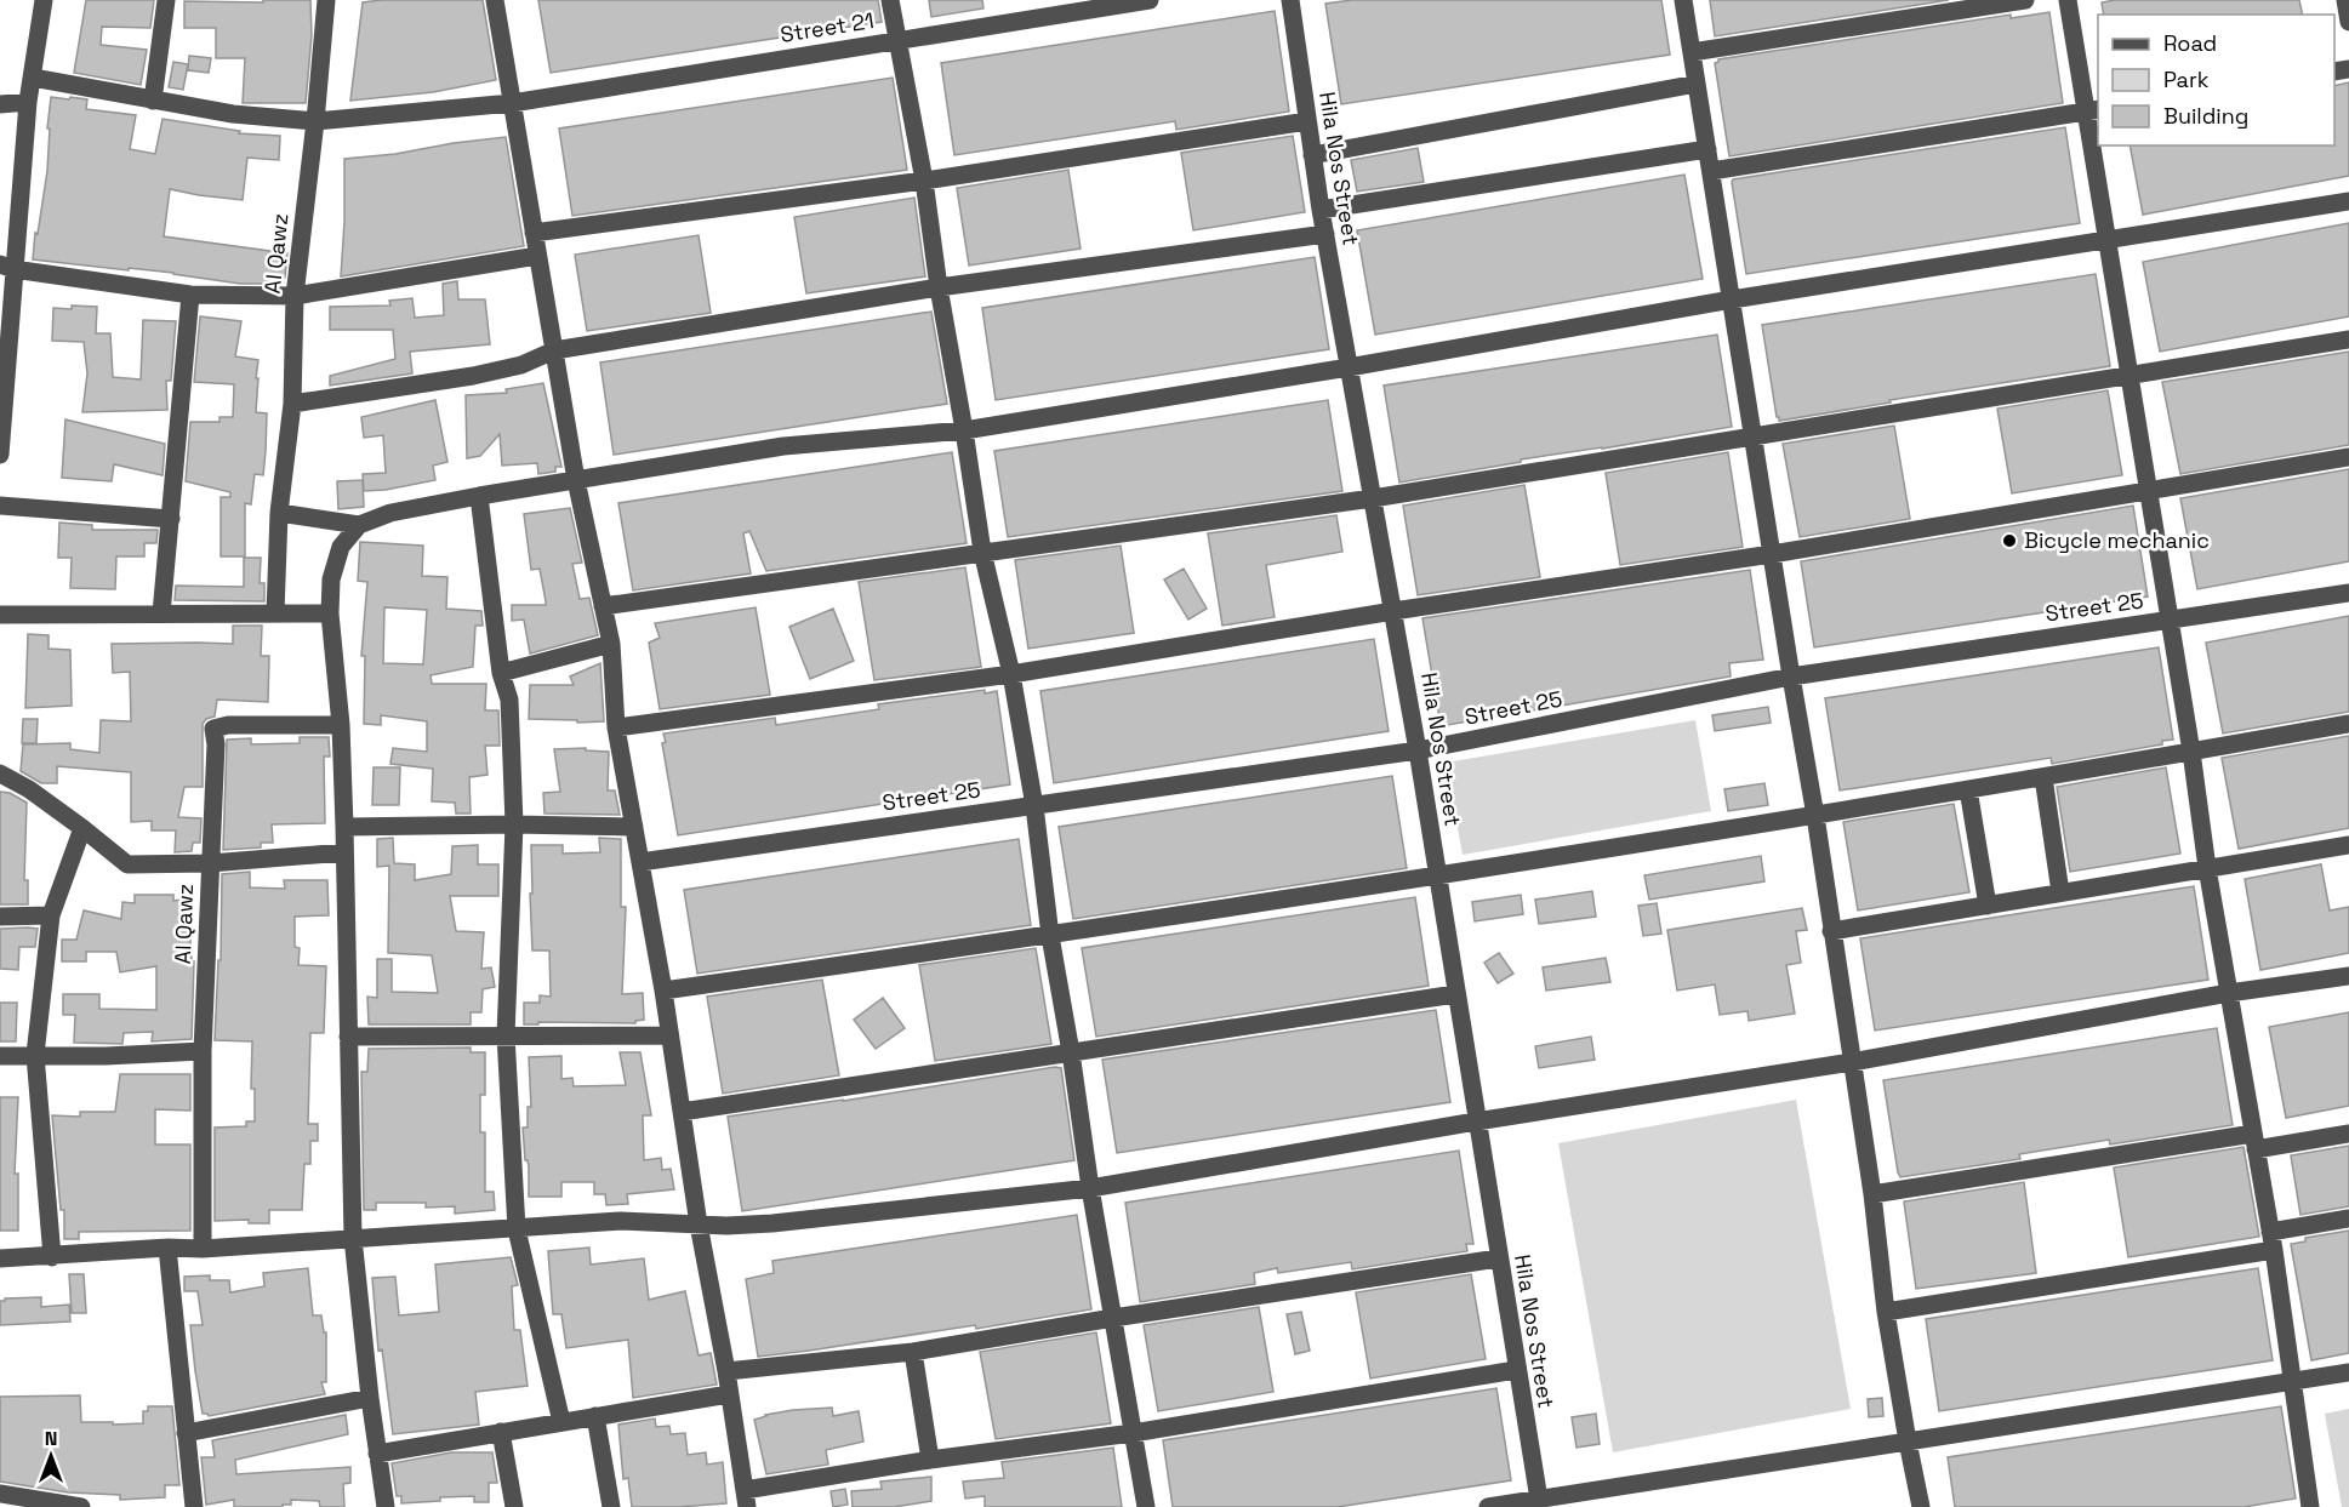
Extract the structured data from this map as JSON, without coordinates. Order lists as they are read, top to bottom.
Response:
{
  "streets": {
    "street": [
      "Street 21",
      "Hila Nos Street",
      "Al Qawz",
      "Street 25"
    ]
  },
  "crossings": [
    ["Street 21", "Al Qawz"],
    ["Hila Nos Street", "Street 25"]
  ],
  "places": ["Bicycle mechanic"],
  "legend": ["Road", "Park", "Building"],
  "north": "top"
}
